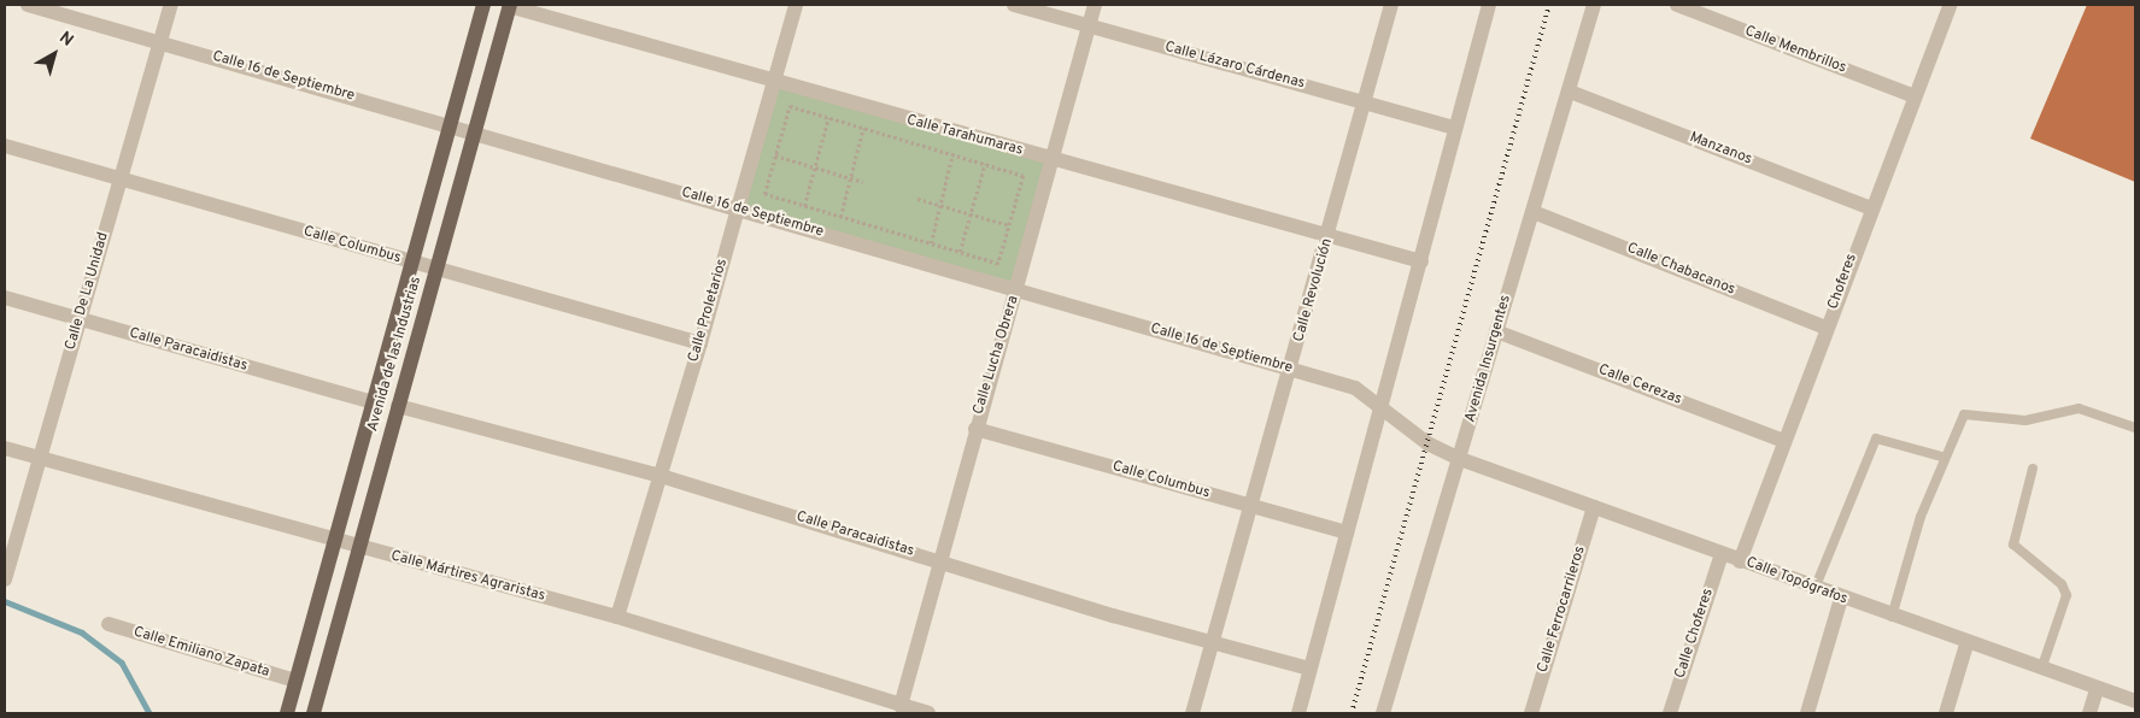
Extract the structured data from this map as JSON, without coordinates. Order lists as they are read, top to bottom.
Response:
{
  "streets": {
    "main road": ["Avenida de las Industrias"],
    "street": [
      "Calle Membrillos",
      "Calle Lázaro Cárdenas",
      "Calle 16 de Septiembre",
      "Calle Tarahumaras",
      "Manzanos",
      "Calle Columbus",
      "Calle Chabacanos",
      "Choferes",
      "Calle Revolución",
      "Calle De La Unidad",
      "Calle Proletarios",
      "Calle Paracaidistas",
      "Calle Lucha Obrera",
      "Avenida Insurgentes",
      "Calle Cerezas",
      "Calle Mártires Agraristas",
      "Calle Topógrafos",
      "Calle Ferrocarrileros",
      "Calle Choferes",
      "Calle Emiliano Zapata"
    ]
  },
  "crossings": [
    ["Calle Membrillos", "Choferes"],
    ["Calle Lázaro Cárdenas", "Calle Revolución"],
    ["Calle Lázaro Cárdenas", "Calle Lucha Obrera"],
    ["Calle 16 de Septiembre", "Calle Revolución"],
    ["Calle 16 de Septiembre", "Calle De La Unidad"],
    ["Calle 16 de Septiembre", "Calle Proletarios"],
    ["Calle 16 de Septiembre", "Avenida de las Industrias"],
    ["Calle 16 de Septiembre", "Calle Lucha Obrera"],
    ["Calle 16 de Septiembre", "Avenida Insurgentes"],
    ["Calle 16 de Septiembre", "Calle Topógrafos"],
    ["Calle Tarahumaras", "Calle Revolución"],
    ["Calle Tarahumaras", "Calle Proletarios"],
    ["Calle Tarahumaras", "Avenida de las Industrias"],
    ["Calle Tarahumaras", "Calle Lucha Obrera"],
    ["Manzanos", "Choferes"],
    ["Manzanos", "Avenida Insurgentes"],
    ["Calle Columbus", "Calle Revolución"],
    ["Calle Columbus", "Calle De La Unidad"],
    ["Calle Columbus", "Calle Proletarios"],
    ["Calle Columbus", "Avenida de las Industrias"],
    ["Calle Columbus", "Calle Lucha Obrera"],
    ["Calle Chabacanos", "Choferes"],
    ["Calle Chabacanos", "Avenida Insurgentes"],
    ["Choferes", "Calle Cerezas"],
    ["Choferes", "Calle Topógrafos"],
    ["Calle Revolución", "Calle Paracaidistas"],
    ["Calle De La Unidad", "Calle Paracaidistas"],
    ["Calle De La Unidad", "Calle Mártires Agraristas"],
    ["Calle Proletarios", "Calle Paracaidistas"],
    ["Calle Proletarios", "Calle Mártires Agraristas"],
    ["Calle Paracaidistas", "Avenida de las Industrias"],
    ["Calle Paracaidistas", "Calle Lucha Obrera"],
    ["Avenida de las Industrias", "Calle Mártires Agraristas"],
    ["Avenida de las Industrias", "Calle Emiliano Zapata"],
    ["Calle Lucha Obrera", "Calle Mártires Agraristas"],
    ["Avenida Insurgentes", "Calle Cerezas"],
    ["Avenida Insurgentes", "Calle Topógrafos"],
    ["Calle Topógrafos", "Calle Ferrocarrileros"],
    ["Calle Topógrafos", "Calle Choferes"]
  ],
  "north": "top right"
}
